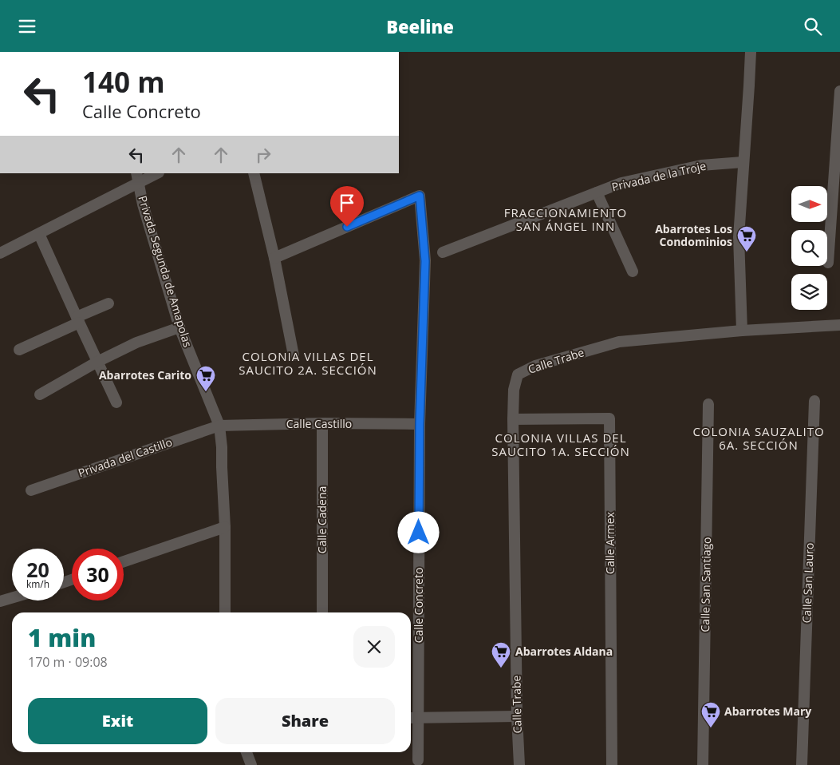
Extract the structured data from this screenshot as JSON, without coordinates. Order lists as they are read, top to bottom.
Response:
{
  "streets": {
    "street": [
      "Privada de la Troje",
      "Privada Segunda de Amapolas",
      "Calle Trabe",
      "Calle Castillo",
      "Privada del Castillo",
      "Calle Cadena",
      "Calle Armex",
      "Calle San Lauro",
      "Calle San Santiago",
      "Calle Concreto"
    ]
  },
  "crossings": [
    ["Privada Segunda de Amapolas", "Calle Castillo"],
    ["Privada Segunda de Amapolas", "Privada del Castillo"],
    ["Calle Trabe", "Calle Armex"],
    ["Calle Castillo", "Privada del Castillo"],
    ["Calle Castillo", "Calle Cadena"],
    ["Calle Castillo", "Calle Concreto"]
  ],
  "districts": [
    "FRACCIONAMIENTO SAN ÁNGEL INN",
    "COLONIA VILLAS DEL SAUCITO 2A. SECCIÓN",
    "COLONIA SAUZALITO 6A. SECCIÓN",
    "COLONIA VILLAS DEL SAUCITO 1A. SECCIÓN"
  ],
  "places": {
    "supermarket": [
      "Abarrotes Los Condominios",
      "Abarrotes Carito",
      "Abarrotes Aldana",
      "Abarrotes Mary"
    ]
  },
  "north": "right",
  "page": {
    "header": "Beeline",
    "turn": ["140 m", "Calle Concreto"],
    "speed": "20 km/h",
    "limit": "30",
    "heading": ["1 min", "170 m · 09:08"],
    "buttons": ["Exit", "Share"]
  }
}
